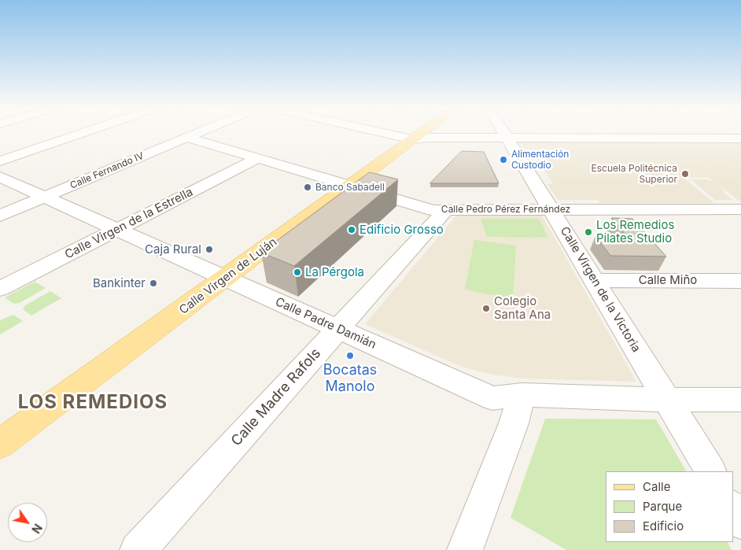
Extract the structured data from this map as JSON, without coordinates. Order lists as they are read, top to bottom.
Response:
{
  "streets": {
    "main road": ["Calle Virgen de Luján"],
    "street": [
      "Calle Fernando IV",
      "Calle Pedro Pérez Fernández",
      "Calle Virgen de la Estrella",
      "Calle Miño",
      "Calle Virgen de la Victoria",
      "Calle Padre Damián",
      "Calle Madre Rafols"
    ]
  },
  "crossings": [
    ["Calle Fernando IV", "Calle Pedro Pérez Fernández"],
    ["Calle Fernando IV", "Calle Padre Damián"],
    ["Calle Pedro Pérez Fernández", "Calle Virgen de la Estrella"],
    ["Calle Pedro Pérez Fernández", "Calle Virgen de Luján"],
    ["Calle Pedro Pérez Fernández", "Calle Virgen de la Victoria"],
    ["Calle Pedro Pérez Fernández", "Calle Madre Rafols"],
    ["Calle Virgen de la Estrella", "Calle Padre Damián"],
    ["Calle Virgen de Luján", "Calle Padre Damián"],
    ["Calle Miño", "Calle Virgen de la Victoria"],
    ["Calle Virgen de la Victoria", "Calle Padre Damián"],
    ["Calle Padre Damián", "Calle Madre Rafols"]
  ],
  "districts": ["LOS REMEDIOS"],
  "places": [
    "Alimentación Custodio",
    "Escuela Politécnica Superior",
    "Banco Sabadell",
    "Edificio Grosso",
    "Los Remedios Pilates Studio",
    "Caja Rural",
    "La Pérgola",
    "Bankinter",
    "Colegio Santa Ana",
    "Bocatas Manolo"
  ],
  "legend": ["Calle", "Parque", "Edificio"],
  "north": "bottom right"
}
